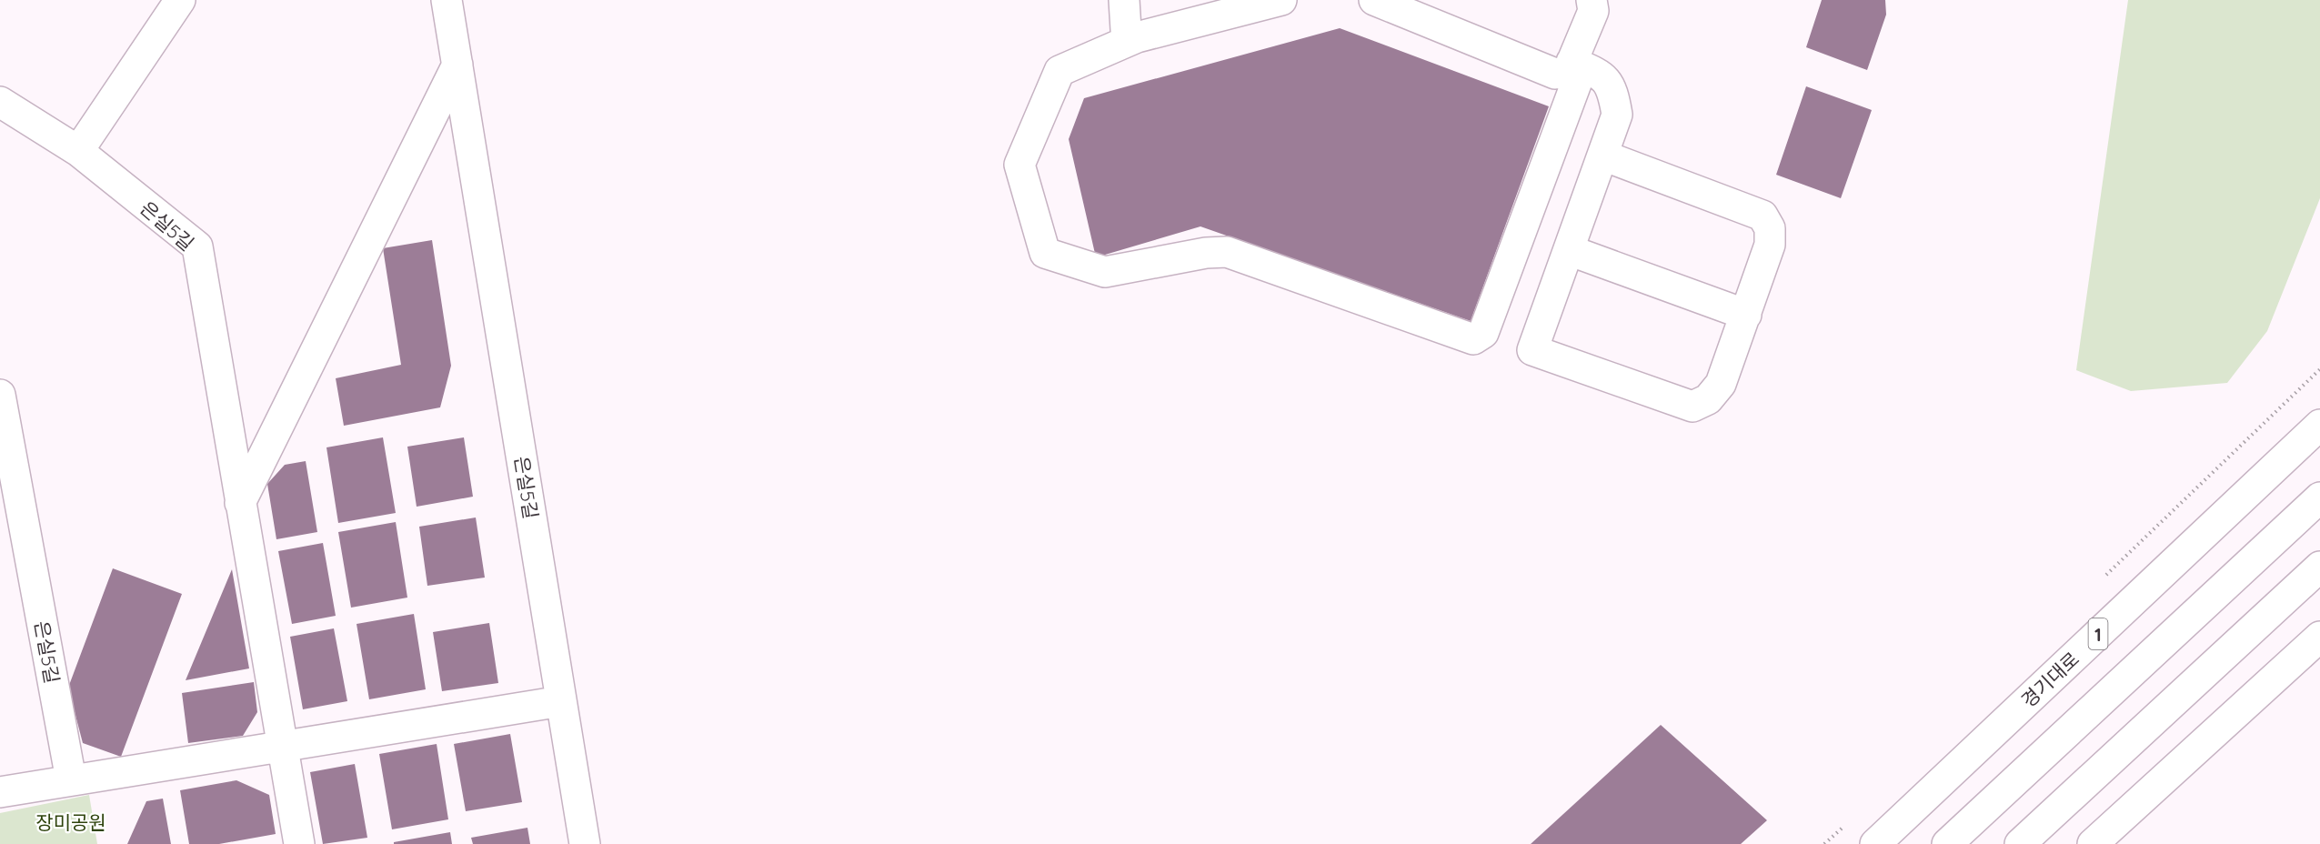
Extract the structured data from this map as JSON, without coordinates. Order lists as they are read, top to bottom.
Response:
{
  "streets": {
    "street": ["은실5길", "1", "경기대로"]
  },
  "parks": ["장미공원"]
}
